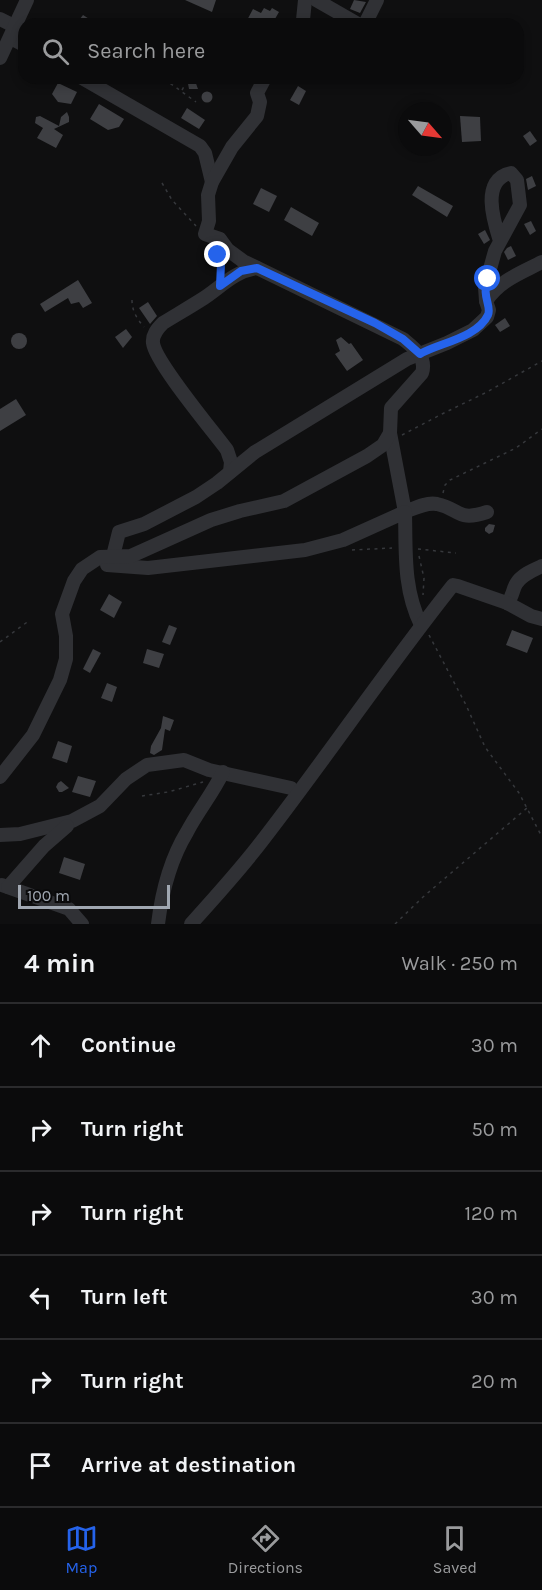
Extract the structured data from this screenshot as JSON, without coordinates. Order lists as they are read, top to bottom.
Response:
{
  "scale_bar": "100 m",
  "north": "bottom right",
  "page": {
    "search": "Search here",
    "scale": "100 m",
    "heading": ["4 min", "Walk · 250 m"],
    "list": [
      ["Continue", "30 m"],
      ["Turn right", "50 m"],
      ["Turn right", "120 m"],
      ["Turn left", "30 m"],
      ["Turn right", "20 m"],
      "Arrive at destination"
    ],
    "nav": ["Map", "Directions", "Saved"]
  }
}
